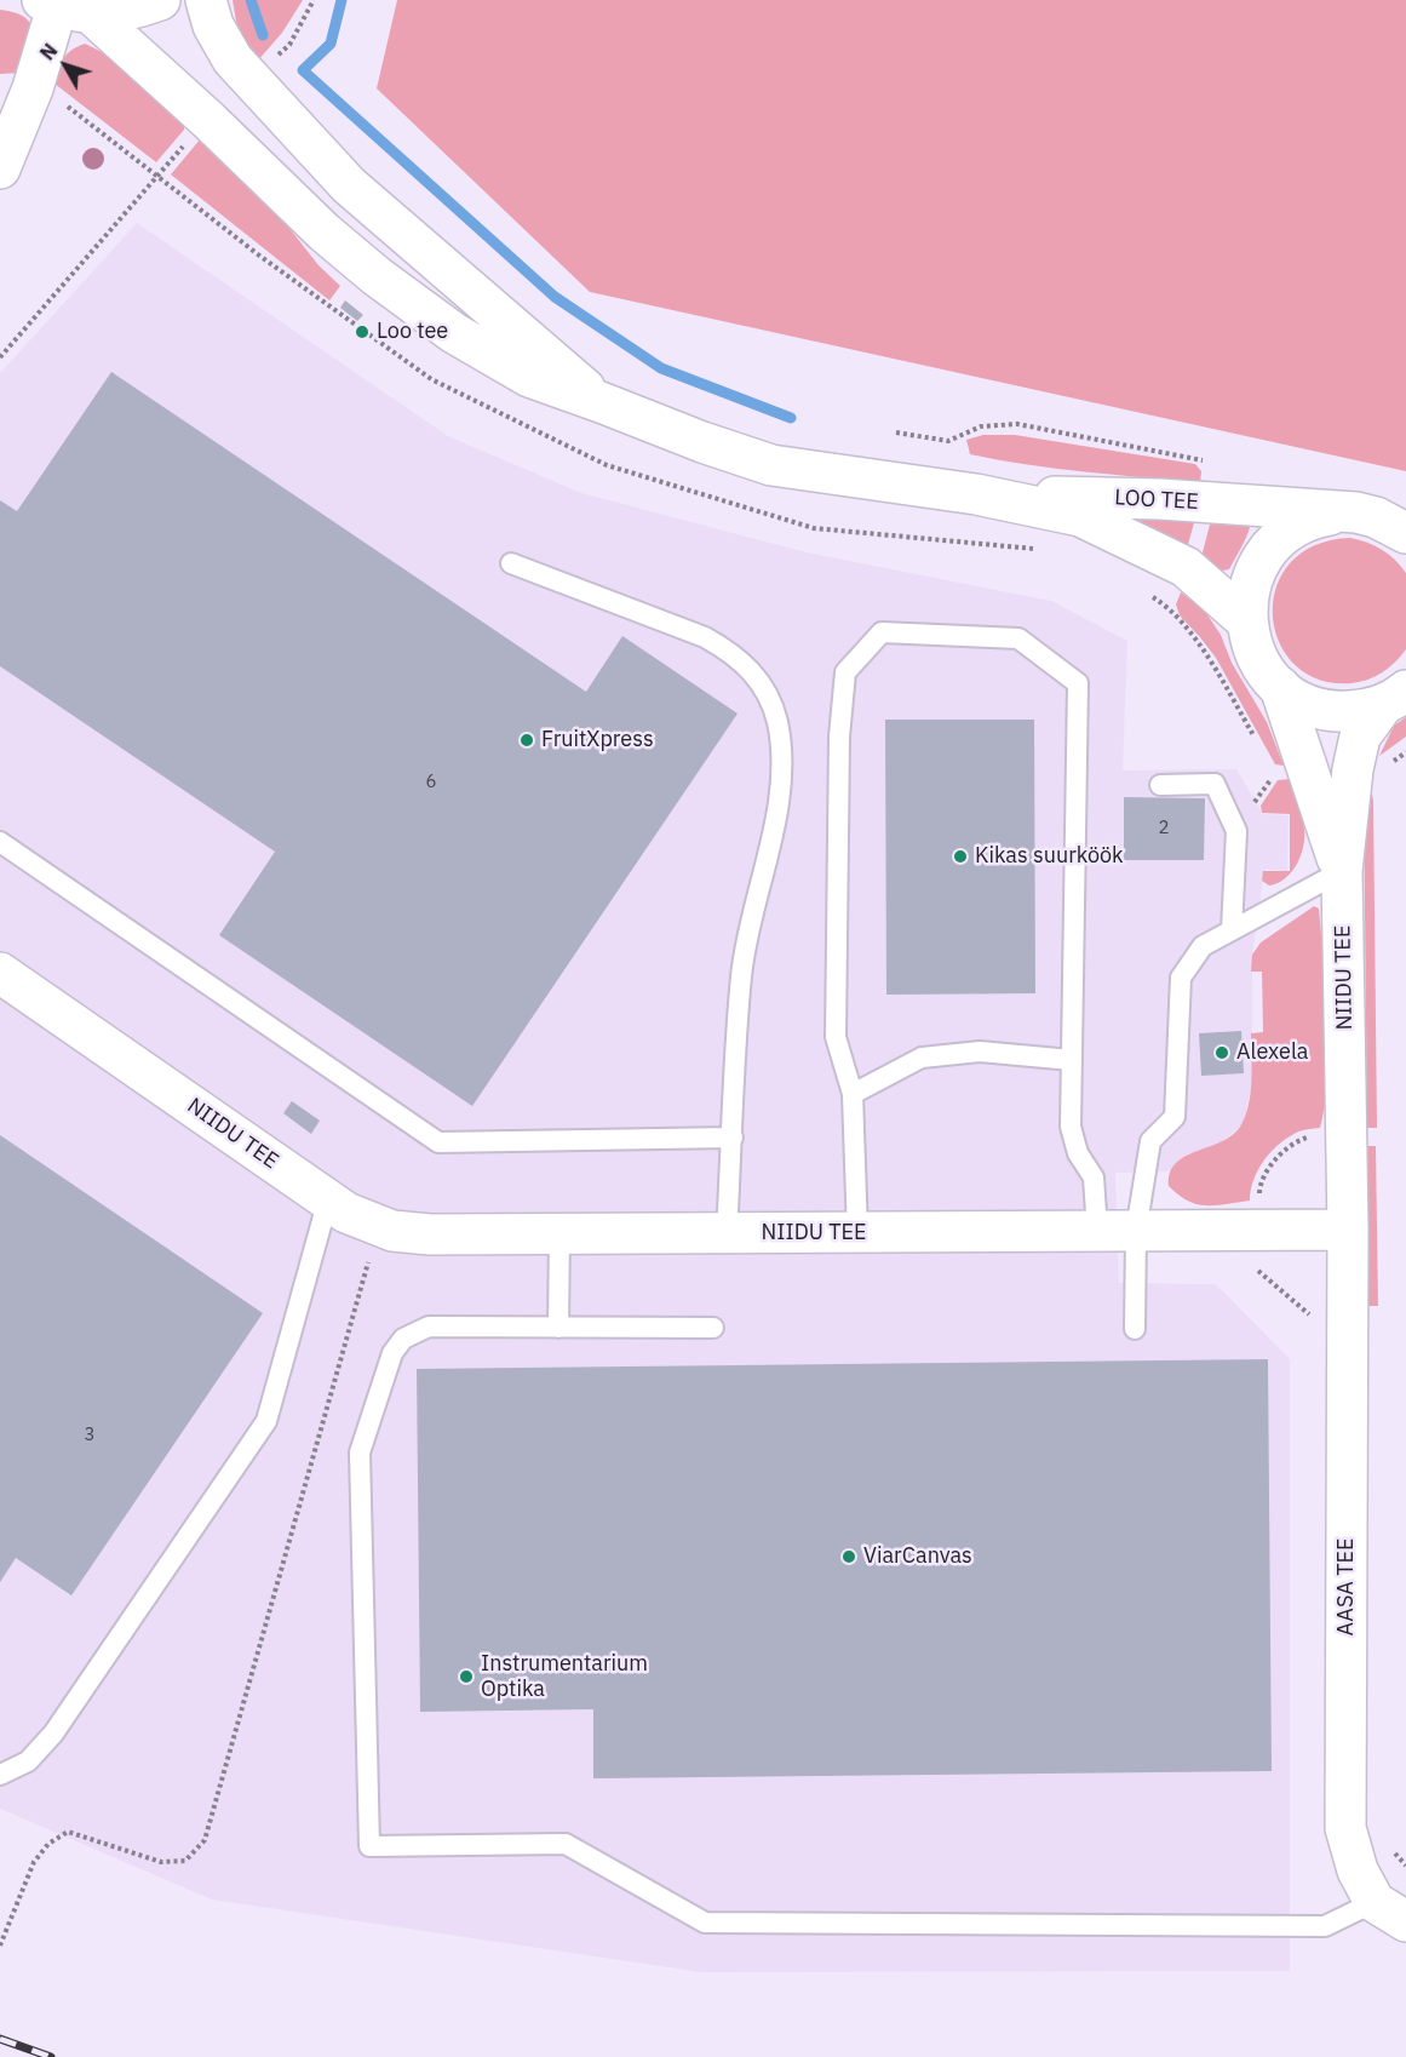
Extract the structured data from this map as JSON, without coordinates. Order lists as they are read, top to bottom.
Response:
{
  "streets": {
    "street": ["LOO TEE", "NIIDU TEE", "AASA TEE"]
  },
  "crossings": [
    ["LOO TEE", "NIIDU TEE"],
    ["NIIDU TEE", "AASA TEE"]
  ],
  "places": [
    "Loo tee",
    "FruitXpress",
    "Kikas suurköök",
    "Alexela",
    "ViarCanvas",
    "Instrumentarium Optika"
  ],
  "house_numbers": ["6", "2", "3"],
  "north": "top left"
}
